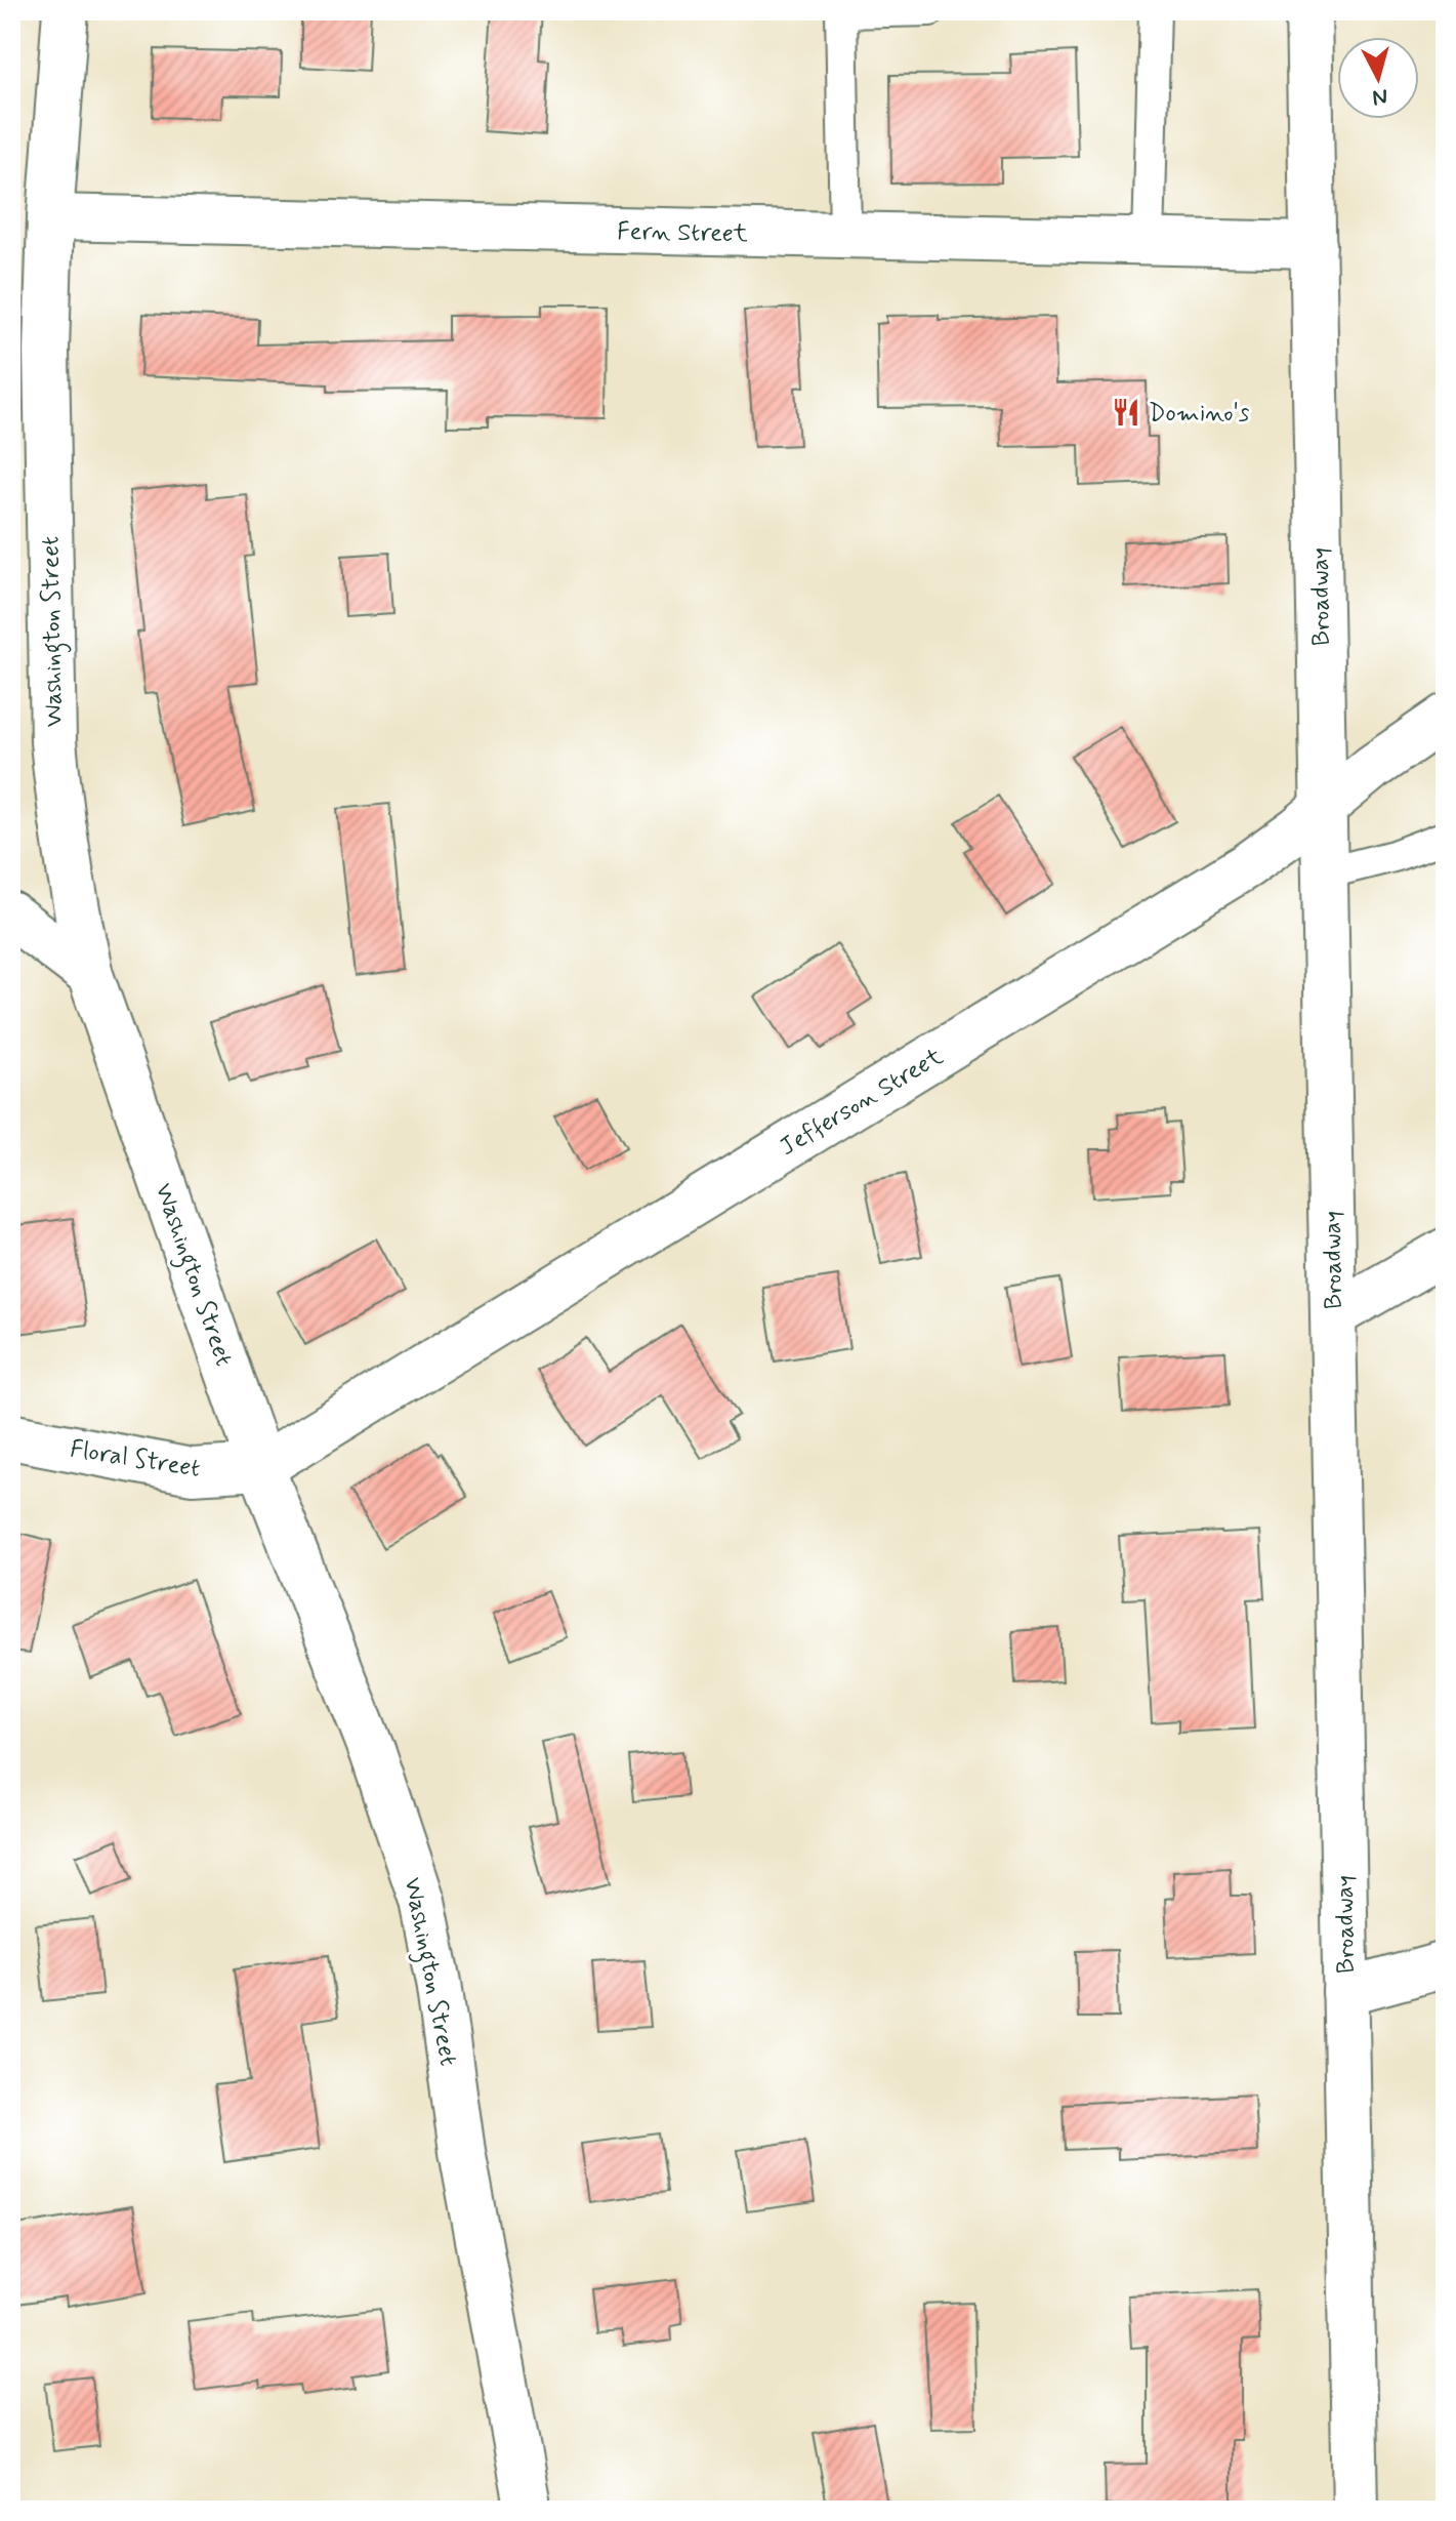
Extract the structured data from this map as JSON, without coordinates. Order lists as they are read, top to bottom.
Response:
{
  "streets": {
    "street": [
      "Fern Street",
      "Broadway",
      "Washington Street",
      "Jefferson Street",
      "Floral Street"
    ]
  },
  "crossings": [
    ["Fern Street", "Broadway"],
    ["Fern Street", "Washington Street"],
    ["Broadway", "Jefferson Street"],
    ["Washington Street", "Jefferson Street"],
    ["Washington Street", "Floral Street"],
    ["Jefferson Street", "Floral Street"]
  ],
  "places": {
    "restaurant": ["Domino's"]
  },
  "north": "bottom"
}
